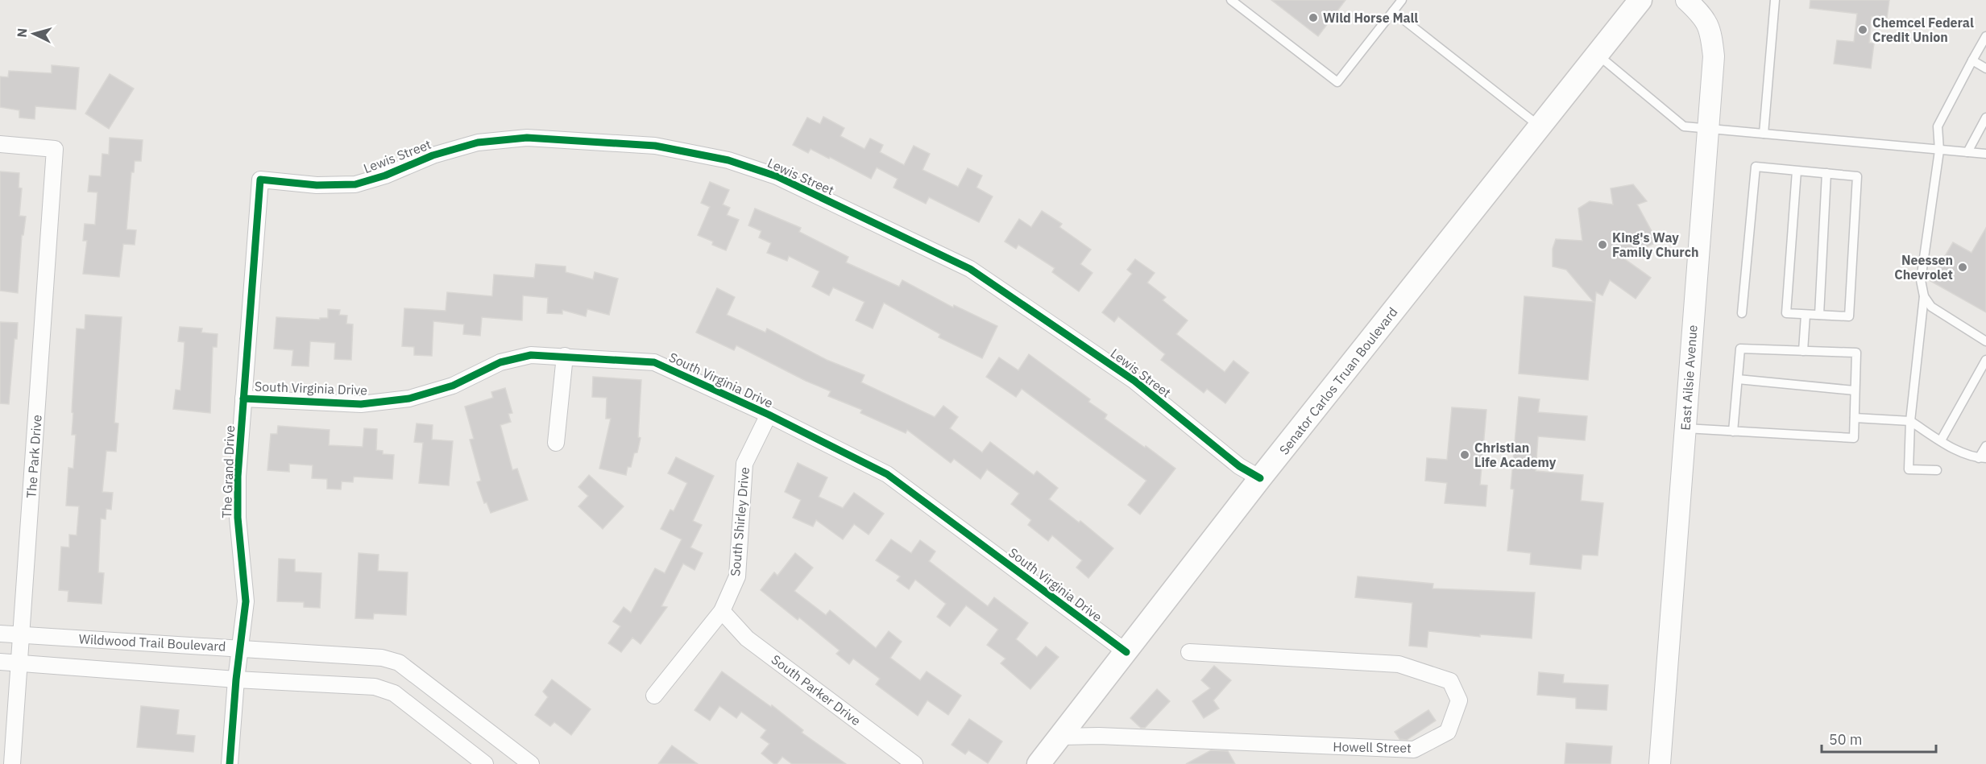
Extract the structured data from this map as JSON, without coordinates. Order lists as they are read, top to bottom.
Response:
{
  "streets": {
    "main road": ["Senator Carlos Truan Boulevard"],
    "street": [
      "Lewis Street",
      "East Ailsie Avenue",
      "South Virginia Drive",
      "The Park Drive",
      "The Grand Drive",
      "South Shirley Drive",
      "Wildwood Trail Boulevard",
      "South Parker Drive",
      "Howell Street"
    ]
  },
  "crossings": [
    ["Lewis Street", "Senator Carlos Truan Boulevard"],
    ["Lewis Street", "The Grand Drive"],
    ["South Virginia Drive", "Senator Carlos Truan Boulevard"],
    ["South Virginia Drive", "The Grand Drive"],
    ["South Virginia Drive", "South Shirley Drive"],
    ["Senator Carlos Truan Boulevard", "Howell Street"],
    ["The Park Drive", "Wildwood Trail Boulevard"],
    ["The Grand Drive", "Wildwood Trail Boulevard"],
    ["South Shirley Drive", "South Parker Drive"]
  ],
  "places": [
    "Wild Horse Mall",
    "Chemcel Federal Credit Union",
    "King's Way Family Church",
    "Neessen Chevrolet",
    "Christian Life Academy"
  ],
  "scale_bar": "50 m",
  "north": "left"
}
